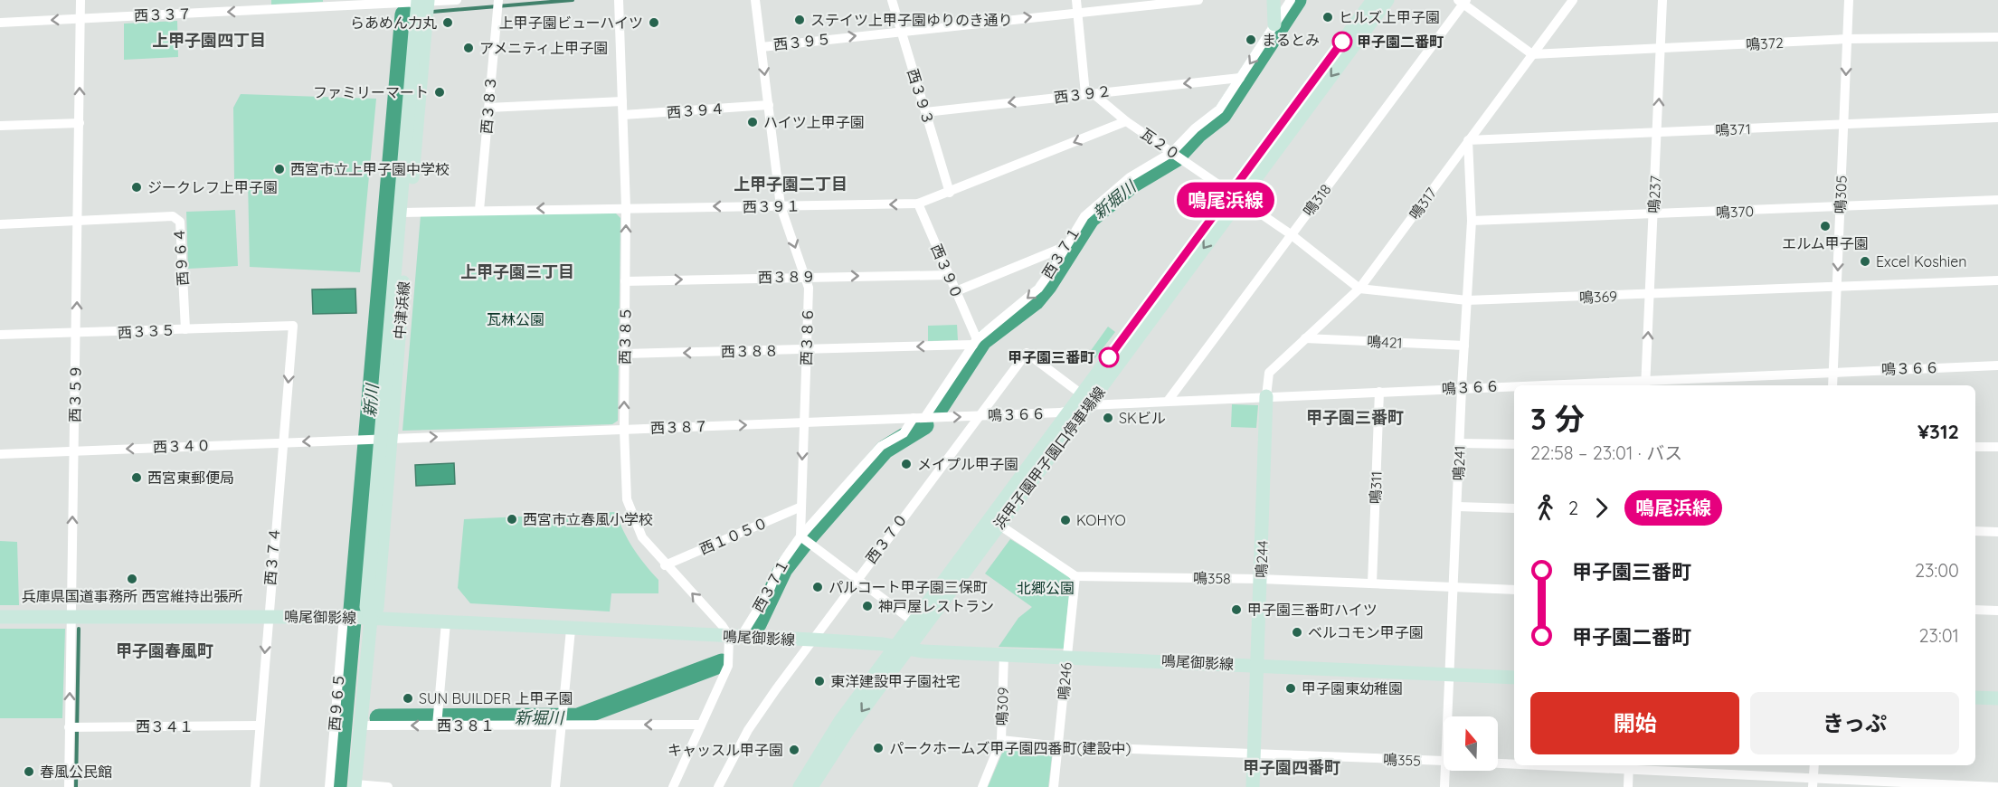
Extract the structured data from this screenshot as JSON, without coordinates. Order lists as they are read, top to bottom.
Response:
{
  "streets": {
    "street": [
      "西３３７",
      "西３９５",
      "鳴372",
      "西３９２",
      "西３９３",
      "西３８３",
      "西３９４",
      "鳴371",
      "瓦２０",
      "鳴237",
      "鳴305",
      "鳴318",
      "鳴317",
      "西３９１",
      "鳴370",
      "西３７１",
      "西９６４",
      "西３９０",
      "西３８９",
      "鳴369",
      "中津浜線",
      "西３３５",
      "西３８５",
      "西３８６",
      "鳴421",
      "西３８８",
      "鳴３６６",
      "西３５９",
      "西３８７",
      "西３４０",
      "浜甲子園甲子園口停車場線",
      "鳴241",
      "鳴311",
      "西１０５０",
      "西３７０",
      "西３７４",
      "鳴244",
      "鳴358",
      "鳴尾御影線",
      "鳴246",
      "西９６５",
      "鳴309",
      "西３８１",
      "西３４１",
      "鳴355"
    ]
  },
  "crossings": [
    ["西３３７", "中津浜線"],
    ["西３３７", "西３５９"],
    ["西３９５", "西３９３"],
    ["西３９５", "西３８６"],
    ["鳴372", "鳴237"],
    ["鳴372", "鳴305"],
    ["鳴372", "鳴317"],
    ["西３９２", "西３９３"],
    ["西３９２", "瓦２０"],
    ["西３９２", "西３７１"],
    ["西３９３", "西３９１"],
    ["西３８３", "西３９１"],
    ["西３９４", "西３８５"],
    ["西３９４", "西３８６"],
    ["鳴371", "鳴237"],
    ["鳴371", "鳴305"],
    ["鳴371", "鳴317"],
    ["鳴371", "鳴241"],
    ["瓦２０", "西３９１"],
    ["瓦２０", "西３７１"],
    ["瓦２０", "浜甲子園甲子園口停車場線"],
    ["鳴237", "鳴370"],
    ["鳴237", "鳴369"],
    ["鳴237", "鳴３６６"],
    ["鳴305", "鳴370"],
    ["鳴305", "鳴369"],
    ["鳴305", "鳴３６６"],
    ["鳴318", "鳴３６６"],
    ["鳴317", "鳴369"],
    ["鳴317", "鳴421"],
    ["鳴317", "鳴３６６"],
    ["鳴317", "鳴241"],
    ["鳴317", "鳴244"],
    ["西３９１", "西３９０"],
    ["西３９１", "中津浜線"],
    ["西３９１", "西３８５"],
    ["西３９１", "西３８６"],
    ["鳴370", "鳴241"],
    ["西３７１", "西３９０"],
    ["西３７１", "西３８５"],
    ["西３７１", "西３８６"],
    ["西３７１", "西３８８"],
    ["西３７１", "西３８７"],
    ["西３７１", "鳴尾御影線"],
    ["西３７１", "西３８１"],
    ["西９６４", "西３３５"],
    ["西９６４", "西３５９"],
    ["西３９０", "西３８９"],
    ["西３９０", "西３８８"],
    ["西３８９", "西３８５"],
    ["西３８９", "西３８６"],
    ["鳴369", "鳴241"],
    ["中津浜線", "西３８７"],
    ["中津浜線", "鳴尾御影線"],
    ["中津浜線", "西９６５"],
    ["中津浜線", "西３８１"],
    ["西３３５", "西３５９"],
    ["西３３５", "西３７４"],
    ["西３８５", "西３８８"],
    ["西３８５", "西３８７"],
    ["西３８５", "西１０５０"],
    ["西３８５", "鳴尾御影線"],
    ["西３８６", "西３８８"],
    ["西３８６", "西３８７"],
    ["西３８６", "西１０５０"],
    ["鳴421", "鳴241"],
    ["鳴３６６", "西３８７"],
    ["鳴３６６", "浜甲子園甲子園口停車場線"],
    ["鳴３６６", "鳴241"],
    ["鳴３６６", "鳴311"],
    ["鳴３６６", "西３７０"],
    ["鳴３６６", "鳴244"],
    ["西３５９", "西３４０"],
    ["西３５９", "鳴尾御影線"],
    ["西３５９", "西３４１"],
    ["西３８７", "西３４０"],
    ["西３８７", "西３７０"],
    ["西３４０", "西３７４"],
    ["浜甲子園甲子園口停車場線", "西３７０"],
    ["浜甲子園甲子園口停車場線", "鳴尾御影線"],
    ["鳴241", "鳴358"],
    ["鳴241", "鳴尾御影線"],
    ["鳴311", "鳴358"],
    ["西３７０", "鳴尾御影線"],
    ["西３７４", "鳴尾御影線"],
    ["西３７４", "西３４１"],
    ["鳴244", "鳴358"],
    ["鳴244", "鳴尾御影線"],
    ["鳴244", "鳴355"],
    ["鳴358", "鳴246"],
    ["鳴尾御影線", "鳴246"],
    ["鳴尾御影線", "西９６５"],
    ["鳴尾御影線", "鳴309"],
    ["鳴246", "鳴355"],
    ["鳴309", "鳴355"]
  ],
  "one_way": [
    "西３３７",
    "西３９５",
    "西３９２",
    "鳴237",
    "鳴305",
    "西３９１",
    "西３８９",
    "西３８６",
    "西３８８",
    "西３５９",
    "西３８７",
    "西３４０",
    "西３７４",
    "西３８１"
  ],
  "districts": [
    "上甲子園四丁目",
    "上甲子園二丁目",
    "上甲子園三丁目",
    "甲子園三番町",
    "甲子園春風町",
    "甲子園四番町"
  ],
  "water": ["新堀川", "新川"],
  "parks": ["瓦林公園", "北郷公園"],
  "places": [
    "ヒルズ上甲子園",
    "ステイツ上甲子園ゆりのき通り",
    "らあめん力丸",
    "上甲子園ビューハイツ",
    "まるとみ",
    "甲子園二番町",
    "アメニティ上甲子園",
    "ファミリーマート",
    "ハイツ上甲子園",
    "西宮市立上甲子園中学校",
    "ジークレフ上甲子園",
    "エルム甲子園",
    "Excel Koshien",
    "甲子園三番町",
    "SKビル",
    "メイプル甲子園",
    "西宮東郵便局",
    "西宮市立春風小学校",
    "KOHYO",
    "兵庫県国道事務所 西宮維持出張所",
    "パルコート甲子園三保町",
    "神戸屋レストラン",
    "甲子園三番町ハイツ",
    "ベルコモン甲子園",
    "東洋建設甲子園社宅",
    "甲子園東幼稚園",
    "SUN BUILDER 上甲子園",
    "パークホームズ甲子園四番町(建設中)",
    "キャッスル甲子園",
    "春風公民館"
  ],
  "lines": ["bus line 鳴尾浜線"],
  "north": "top",
  "page": {
    "on_map": "鳴尾浜線",
    "heading": ["3 分", "22:58 – 23:01 · バス", "¥312"],
    "legs": ["2", "鳴尾浜線"],
    "list": [
      {
        "name": "甲子園三番町",
        "value": "23:00"
      },
      {
        "name": "甲子園二番町",
        "value": "23:01"
      }
    ],
    "buttons": ["開始", "きっぷ"]
  }
}
